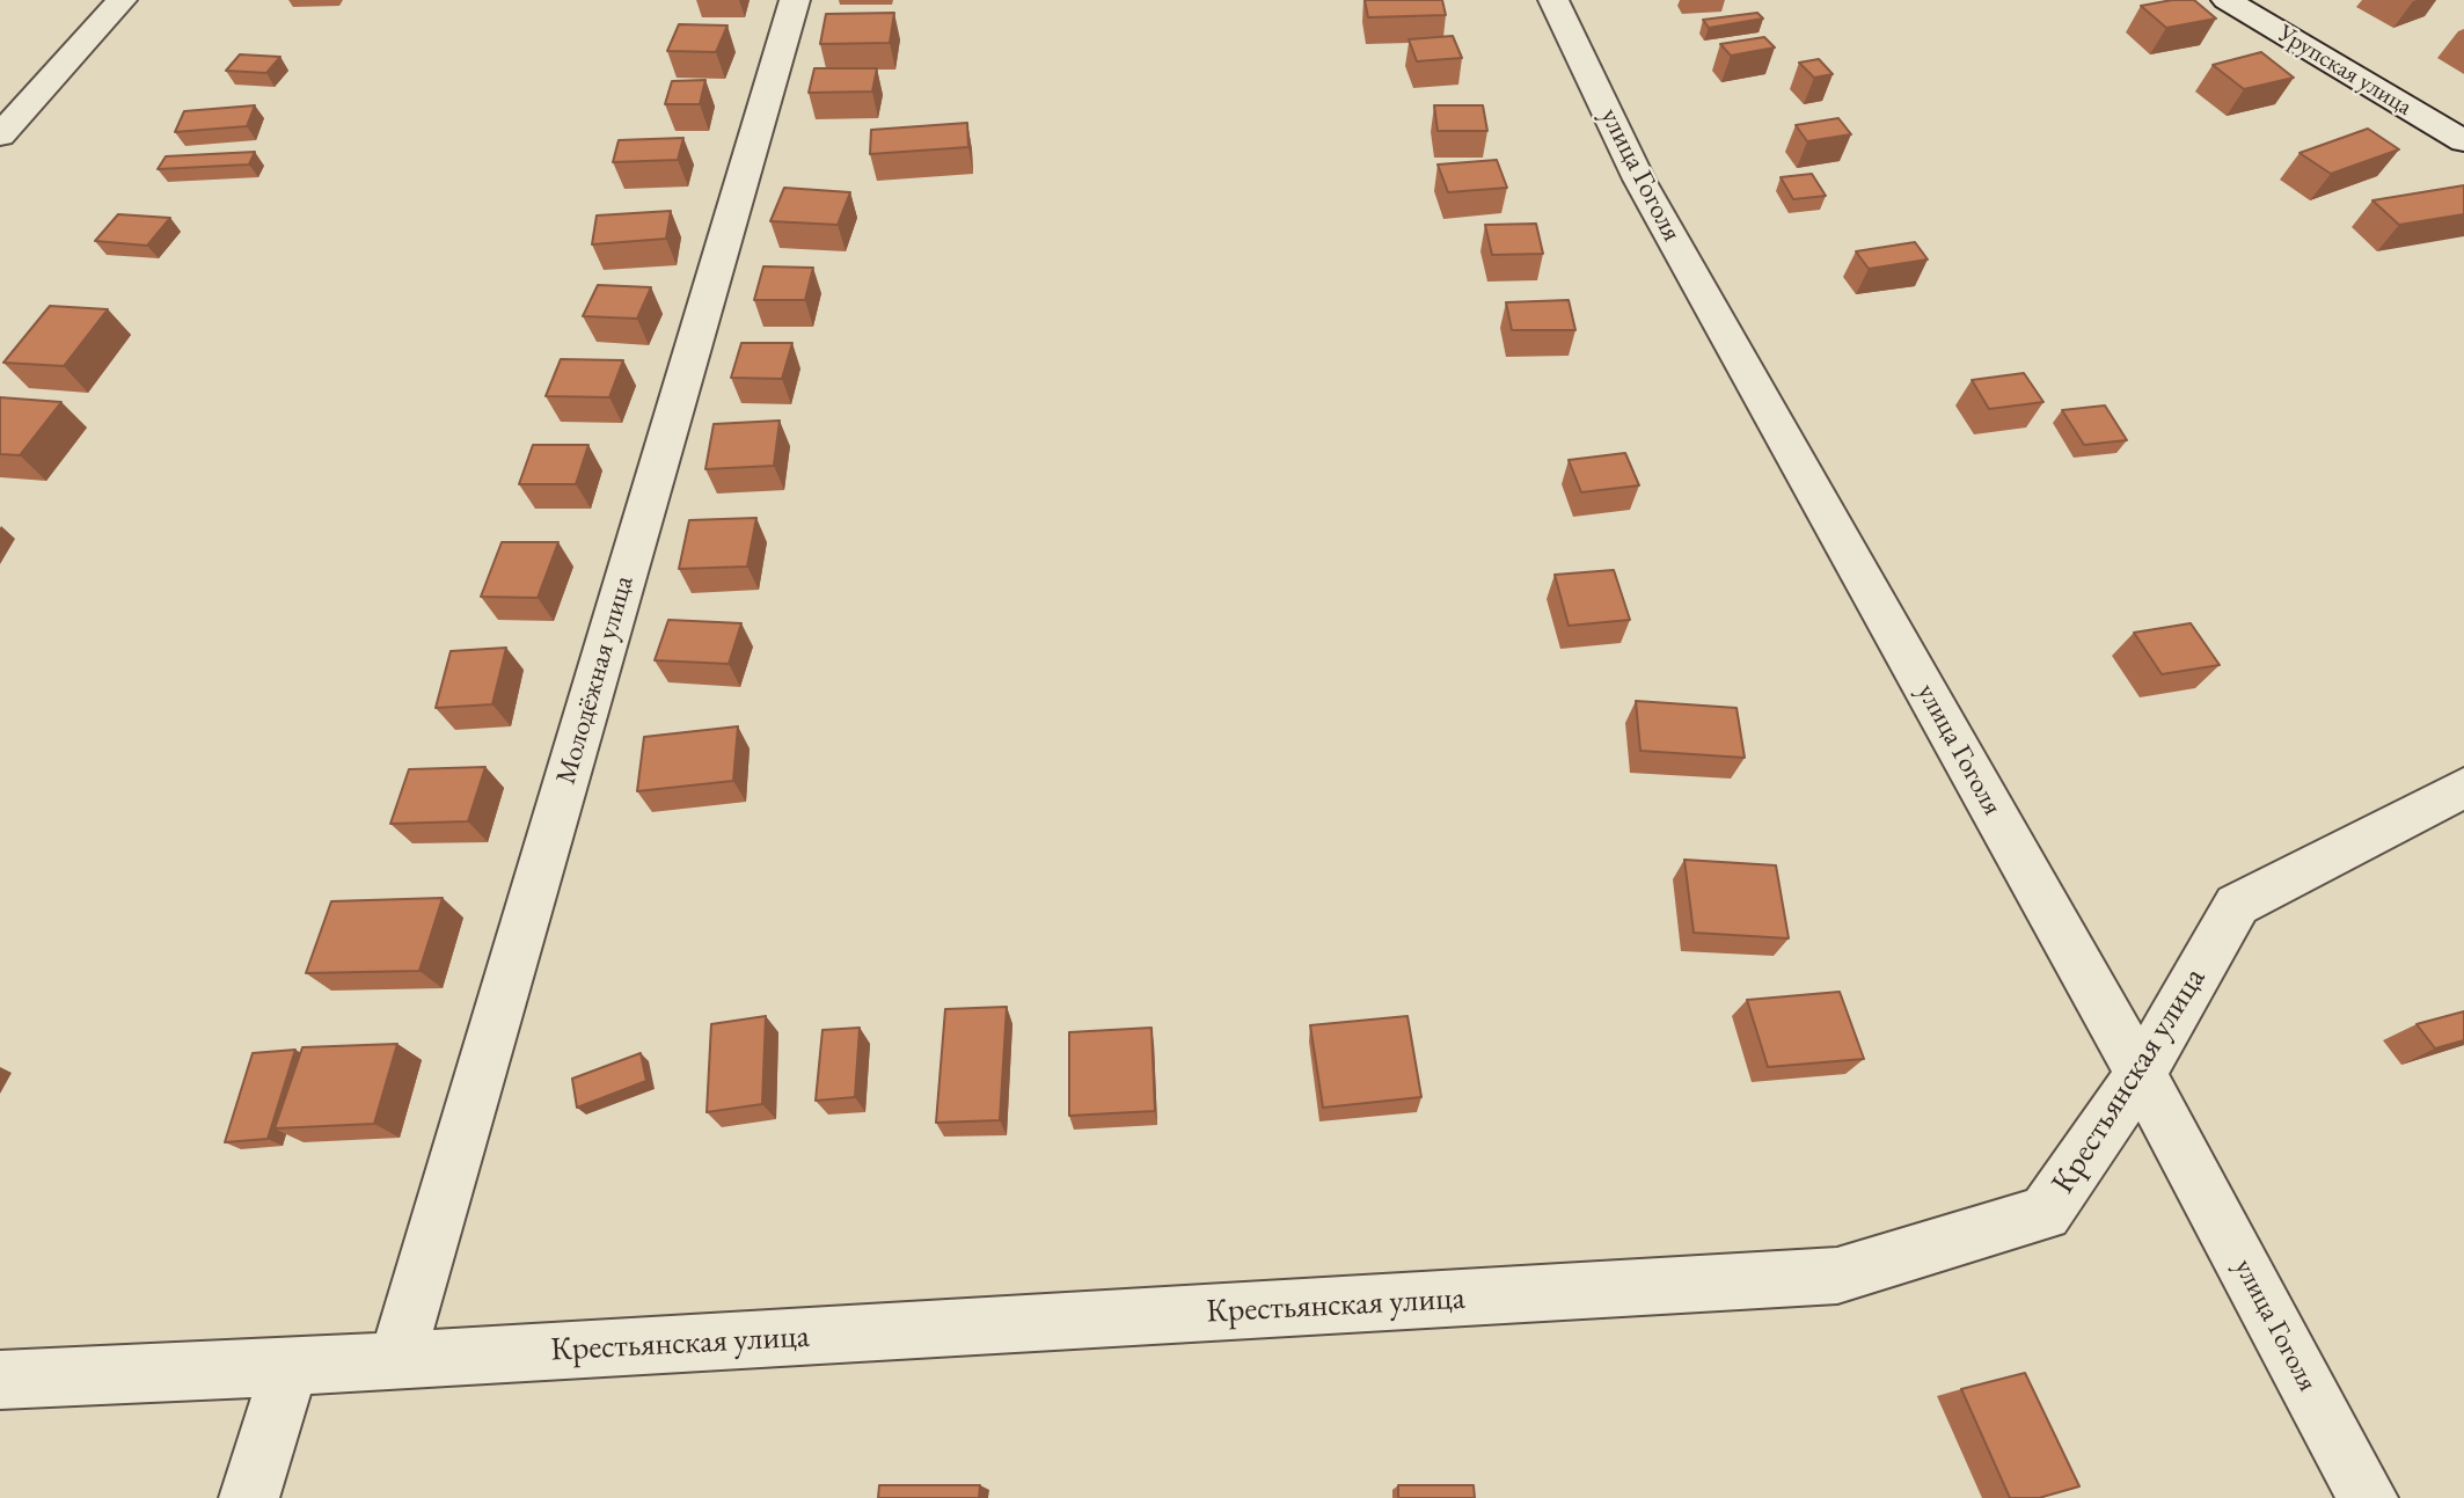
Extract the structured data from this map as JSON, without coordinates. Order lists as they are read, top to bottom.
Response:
{
  "streets": {
    "street": [
      "Урупская улица",
      "улица Гоголя",
      "Молодёжная улица",
      "Крестьянская улица"
    ]
  },
  "crossings": [
    ["улица Гоголя", "Крестьянская улица"],
    ["Молодёжная улица", "Крестьянская улица"]
  ]
}
